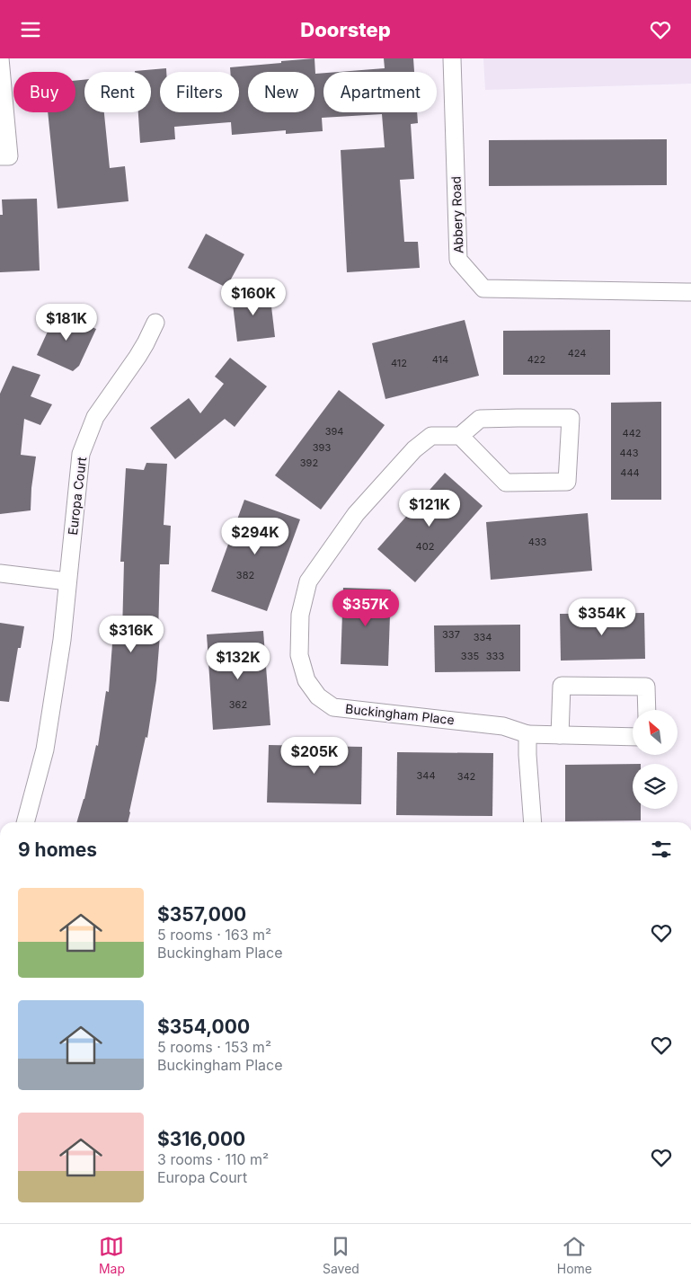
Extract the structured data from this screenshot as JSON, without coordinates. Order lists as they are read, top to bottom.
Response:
{
  "streets": {
    "street": ["Abbery Road", "Europa Court", "Buckingham Place"]
  },
  "house_numbers": [
    "424",
    "414",
    "422",
    "412",
    "394",
    "442",
    "393",
    "443",
    "392",
    "444",
    "433",
    "402",
    "382",
    "337",
    "334",
    "335",
    "333",
    "362",
    "344",
    "342"
  ],
  "north": "top left",
  "page": {
    "header": "Doorstep",
    "chip": [
      "Buy",
      "Rent",
      "Filters",
      "New",
      "Apartment"
    ],
    "price": [
      "$160K",
      "$181K",
      "$121K",
      "$294K",
      "$357K",
      "$354K",
      "$316K",
      "$132K",
      "$205K"
    ],
    "heading": "9 homes",
    "list": [
      {
        "name": "$357,000",
        "note": "5 rooms · 163 m² · Buckingham Place"
      },
      {
        "name": "$354,000",
        "note": "5 rooms · 153 m² · Buckingham Place"
      },
      {
        "name": "$316,000",
        "note": "3 rooms · 110 m² · Europa Court"
      }
    ],
    "tabs": ["Map", "Saved", "Home"]
  }
}
